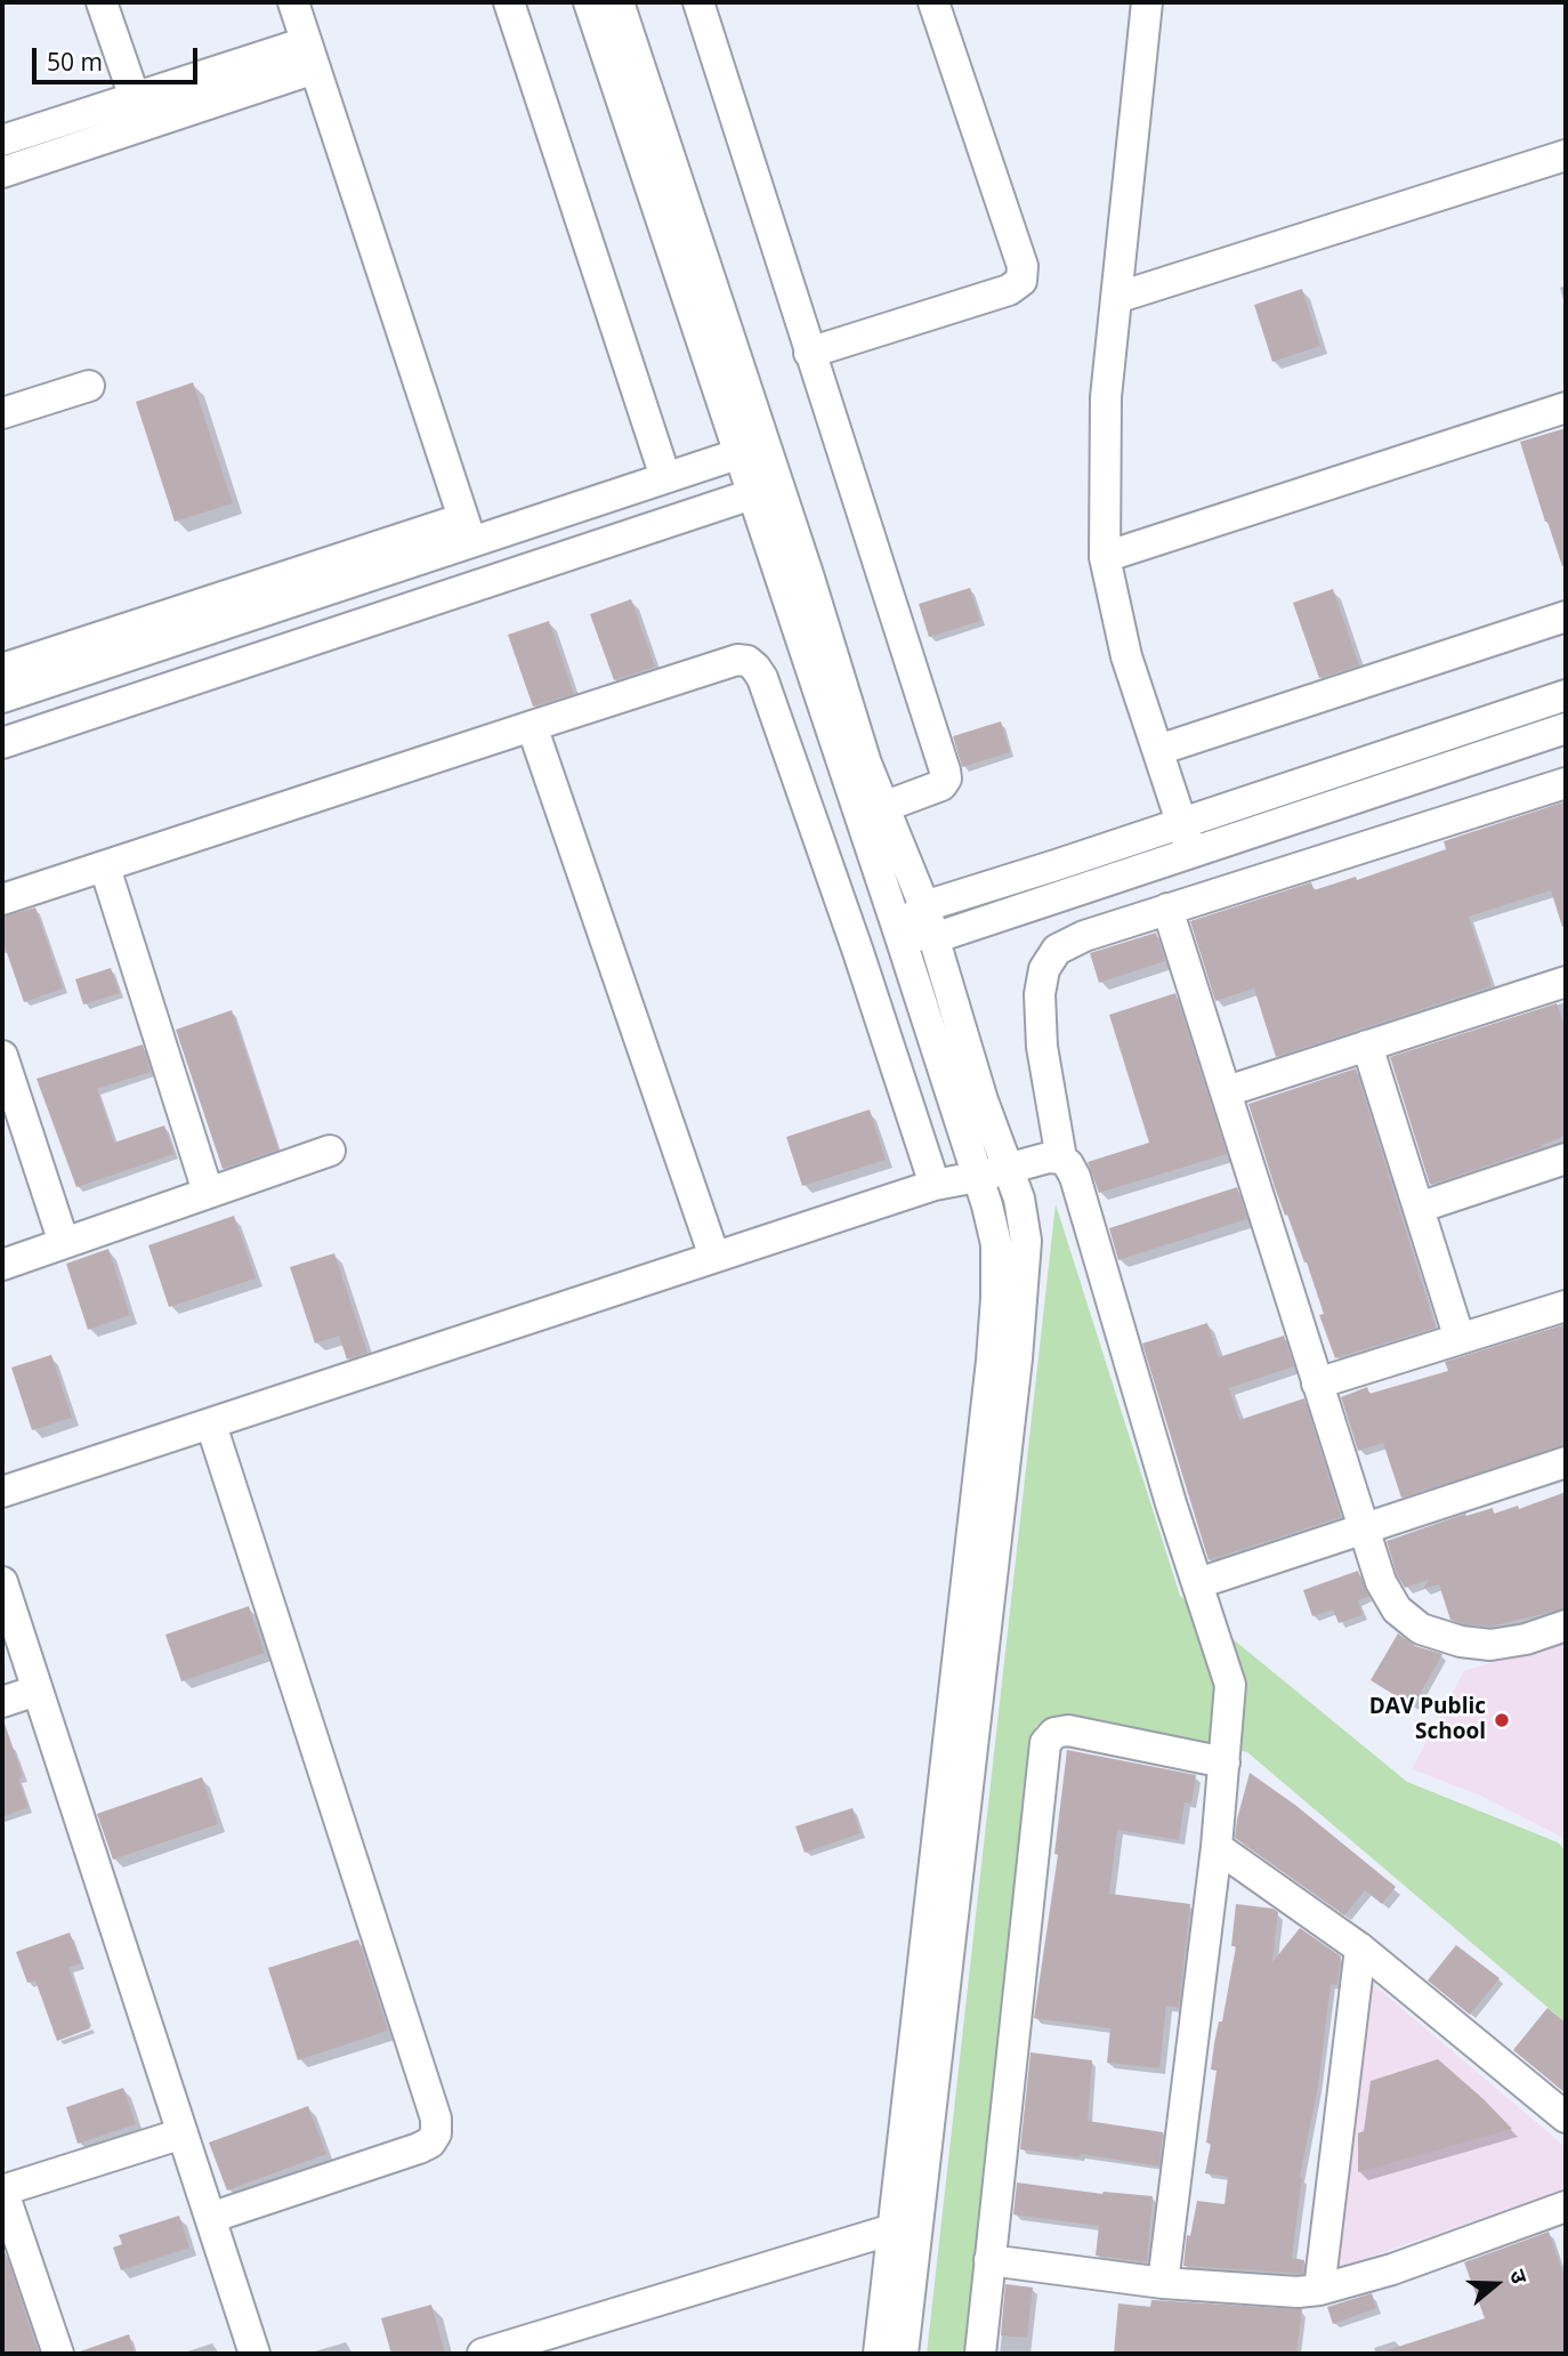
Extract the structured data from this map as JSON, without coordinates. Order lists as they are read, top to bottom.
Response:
{
  "places": ["DAV Public School"],
  "scale_bar": "50 m",
  "north": "right"
}
